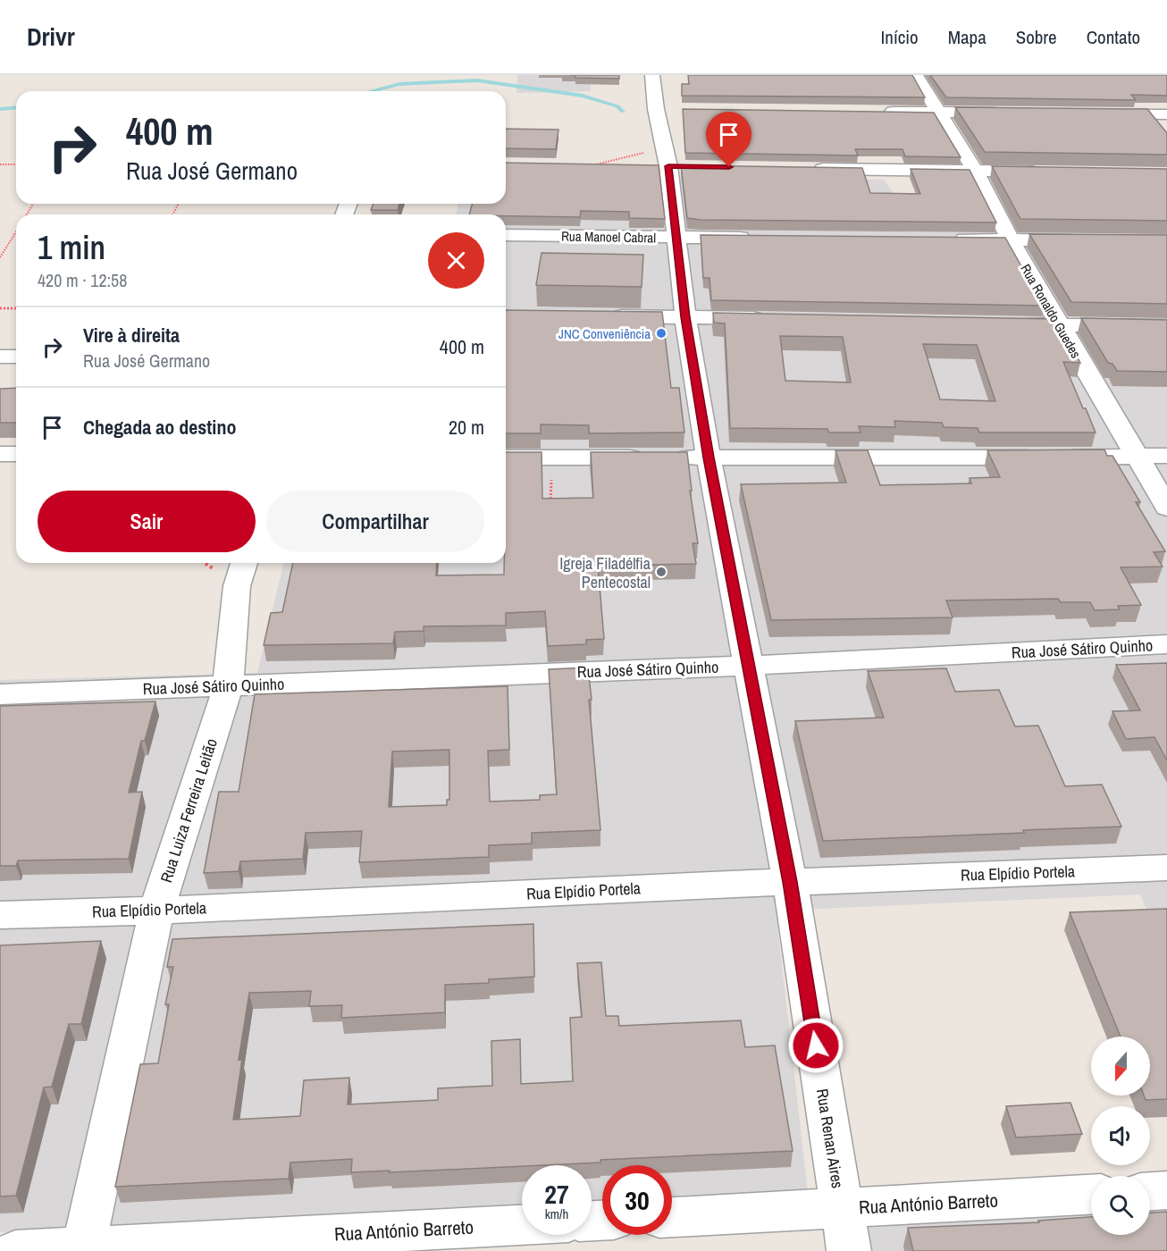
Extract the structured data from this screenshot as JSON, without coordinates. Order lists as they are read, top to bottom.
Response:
{
  "streets": {
    "street": [
      "Rua Manoel Cabral",
      "Rua Ronaldo Guedes",
      "Rua José Sátiro Quinho",
      "Rua Luiza Ferreira Leitão",
      "Rua Elpídio Portela",
      "Rua Renan Aires",
      "Rua António Barreto"
    ]
  },
  "crossings": [
    ["Rua Manoel Cabral", "Rua Renan Aires"],
    ["Rua José Sátiro Quinho", "Rua Luiza Ferreira Leitão"],
    ["Rua José Sátiro Quinho", "Rua Renan Aires"],
    ["Rua Luiza Ferreira Leitão", "Rua Elpídio Portela"],
    ["Rua Luiza Ferreira Leitão", "Rua António Barreto"],
    ["Rua Elpídio Portela", "Rua Renan Aires"],
    ["Rua Renan Aires", "Rua António Barreto"]
  ],
  "places": ["JNC Conveniência", "Igreja Filadélfia Pentecostal"],
  "north": "bottom",
  "page": {
    "header": "Drivr",
    "nav": [
      "Início",
      "Mapa",
      "Sobre",
      "Contato"
    ],
    "turn": ["400 m", "Rua José Germano"],
    "heading": ["1 min", "420 m · 12:58"],
    "list": [
      {
        "name": "Vire à direita",
        "note": "Rua José Germano",
        "value": "400 m"
      },
      {
        "name": "Chegada ao destino",
        "value": "20 m"
      }
    ],
    "buttons": ["Sair", "Compartilhar"],
    "speed": "27 km/h",
    "limit": "30"
  }
}
